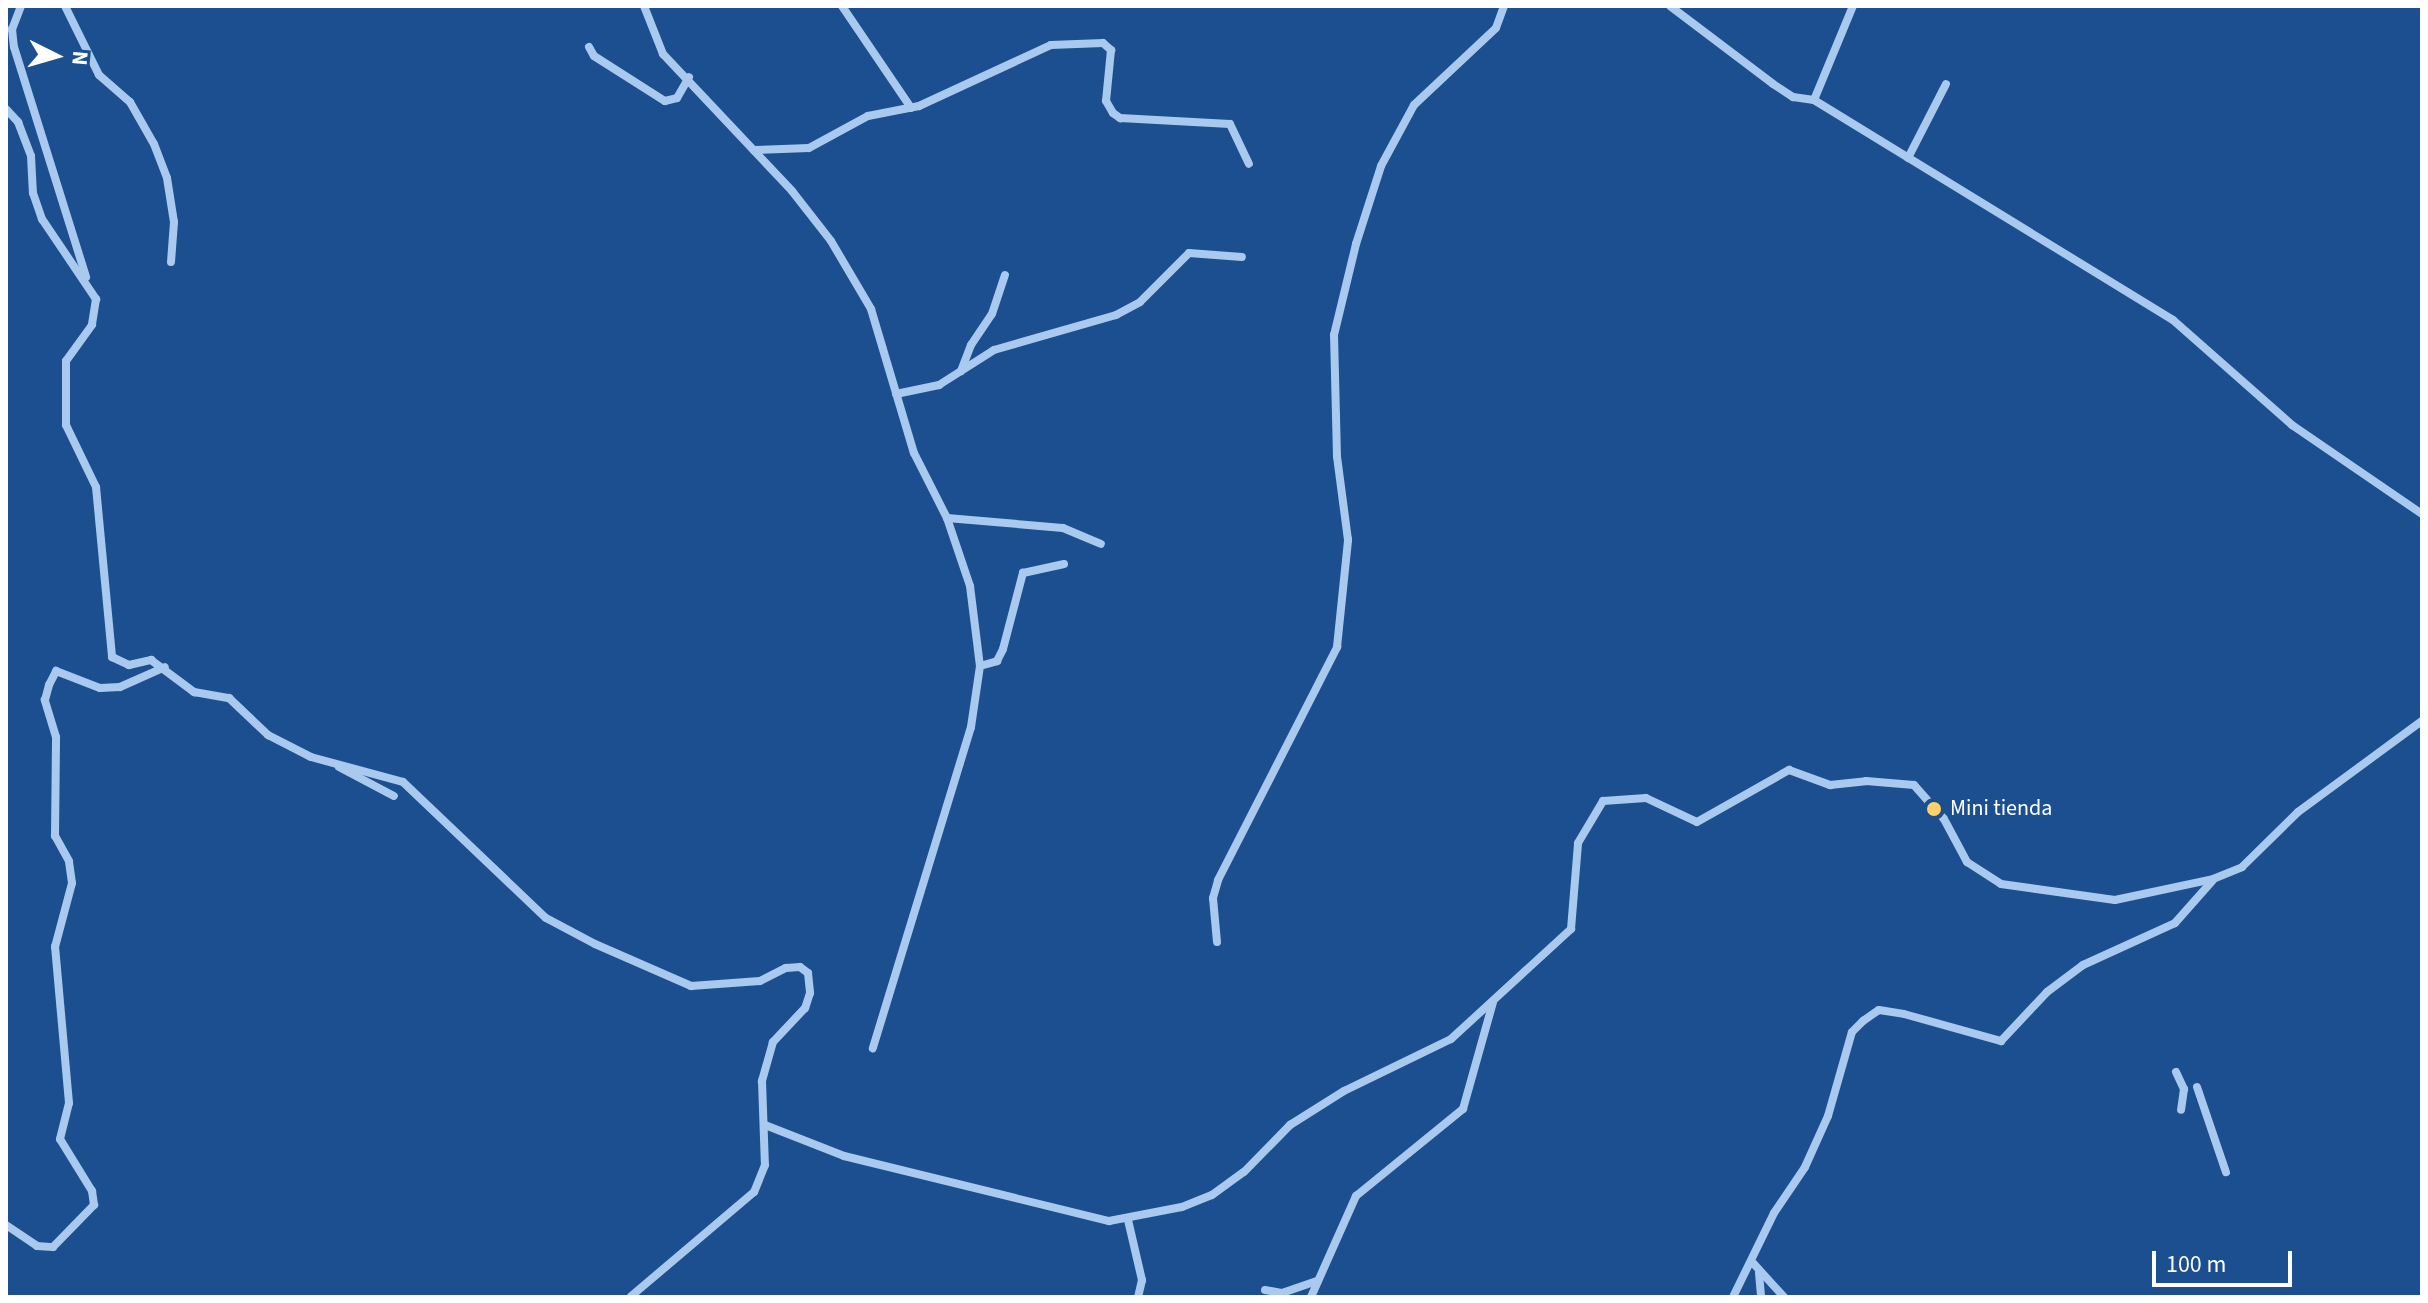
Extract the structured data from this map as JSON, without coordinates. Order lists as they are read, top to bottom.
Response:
{
  "places": ["Mini tienda"],
  "scale_bar": "100 m",
  "north": "right"
}
